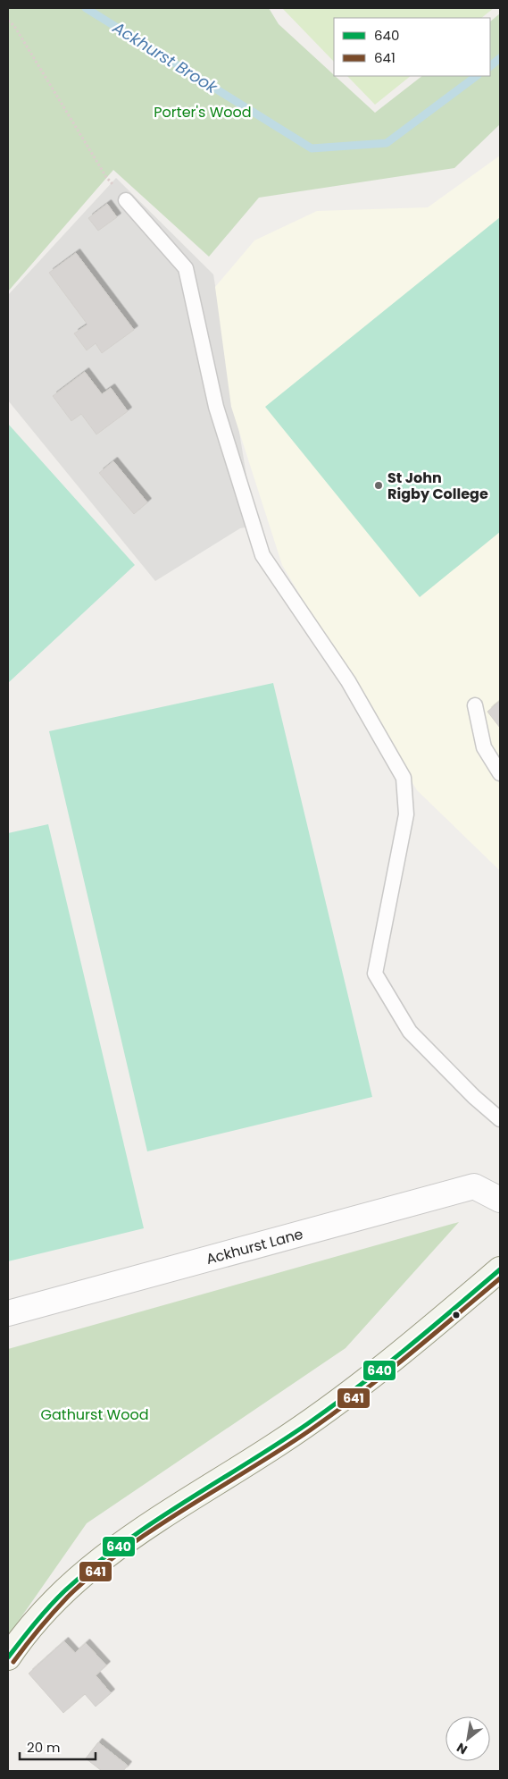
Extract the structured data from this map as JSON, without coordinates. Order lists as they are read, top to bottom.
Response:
{
  "streets": {
    "street": ["Ackhurst Lane"]
  },
  "water": ["Ackhurst Brook"],
  "parks": ["Porter's Wood", "Gathurst Wood"],
  "places": ["St John Rigby College"],
  "lines": ["transit line 640", "transit line 641"],
  "legend": ["640", "641"],
  "scale_bar": "20 m",
  "north": "bottom left"
}
